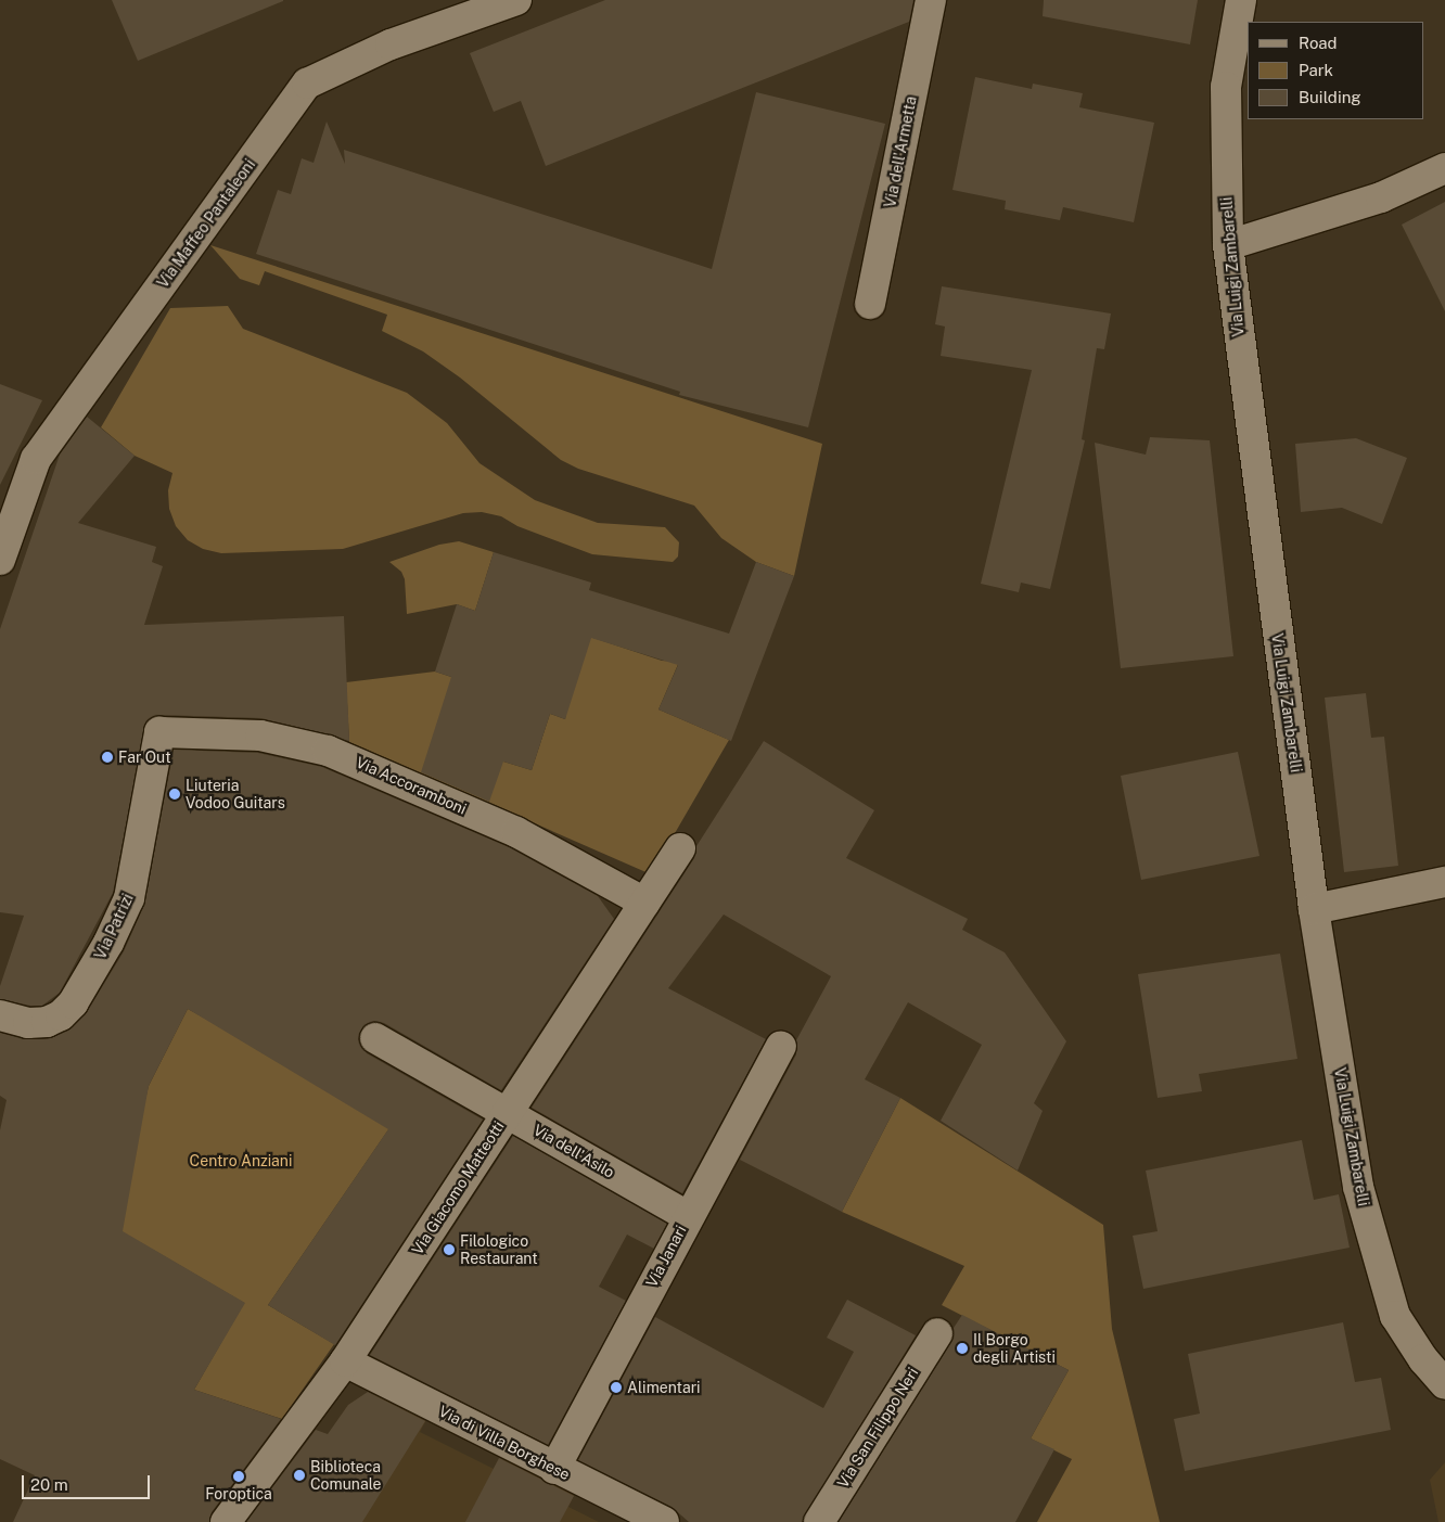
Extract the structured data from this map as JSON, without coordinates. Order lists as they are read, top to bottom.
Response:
{
  "streets": {
    "street": [
      "Via dell'Armetta",
      "Via Maffeo Pantaleoni",
      "Via Luigi Zambarelli",
      "Via Accoramboni",
      "Via Patrizi",
      "Via dell'Asilo",
      "Via Giacomo Matteotti",
      "Via Janari",
      "Via San Filippo Neri",
      "Via di Villa Borghese"
    ]
  },
  "crossings": [
    ["Via Accoramboni", "Via Patrizi"],
    ["Via Accoramboni", "Via Giacomo Matteotti"],
    ["Via dell'Asilo", "Via Giacomo Matteotti"],
    ["Via dell'Asilo", "Via Janari"],
    ["Via Giacomo Matteotti", "Via di Villa Borghese"],
    ["Via Janari", "Via di Villa Borghese"]
  ],
  "parks": ["Centro Anziani"],
  "places": [
    "Far Out",
    "Liuteria Vodoo Guitars",
    "Filologico Restaurant",
    "Il Borgo degli Artisti",
    "Alimentari",
    "Biblioteca Comunale",
    "Foroptica"
  ],
  "legend": ["Road", "Park", "Building"],
  "scale_bar": "20 m"
}
